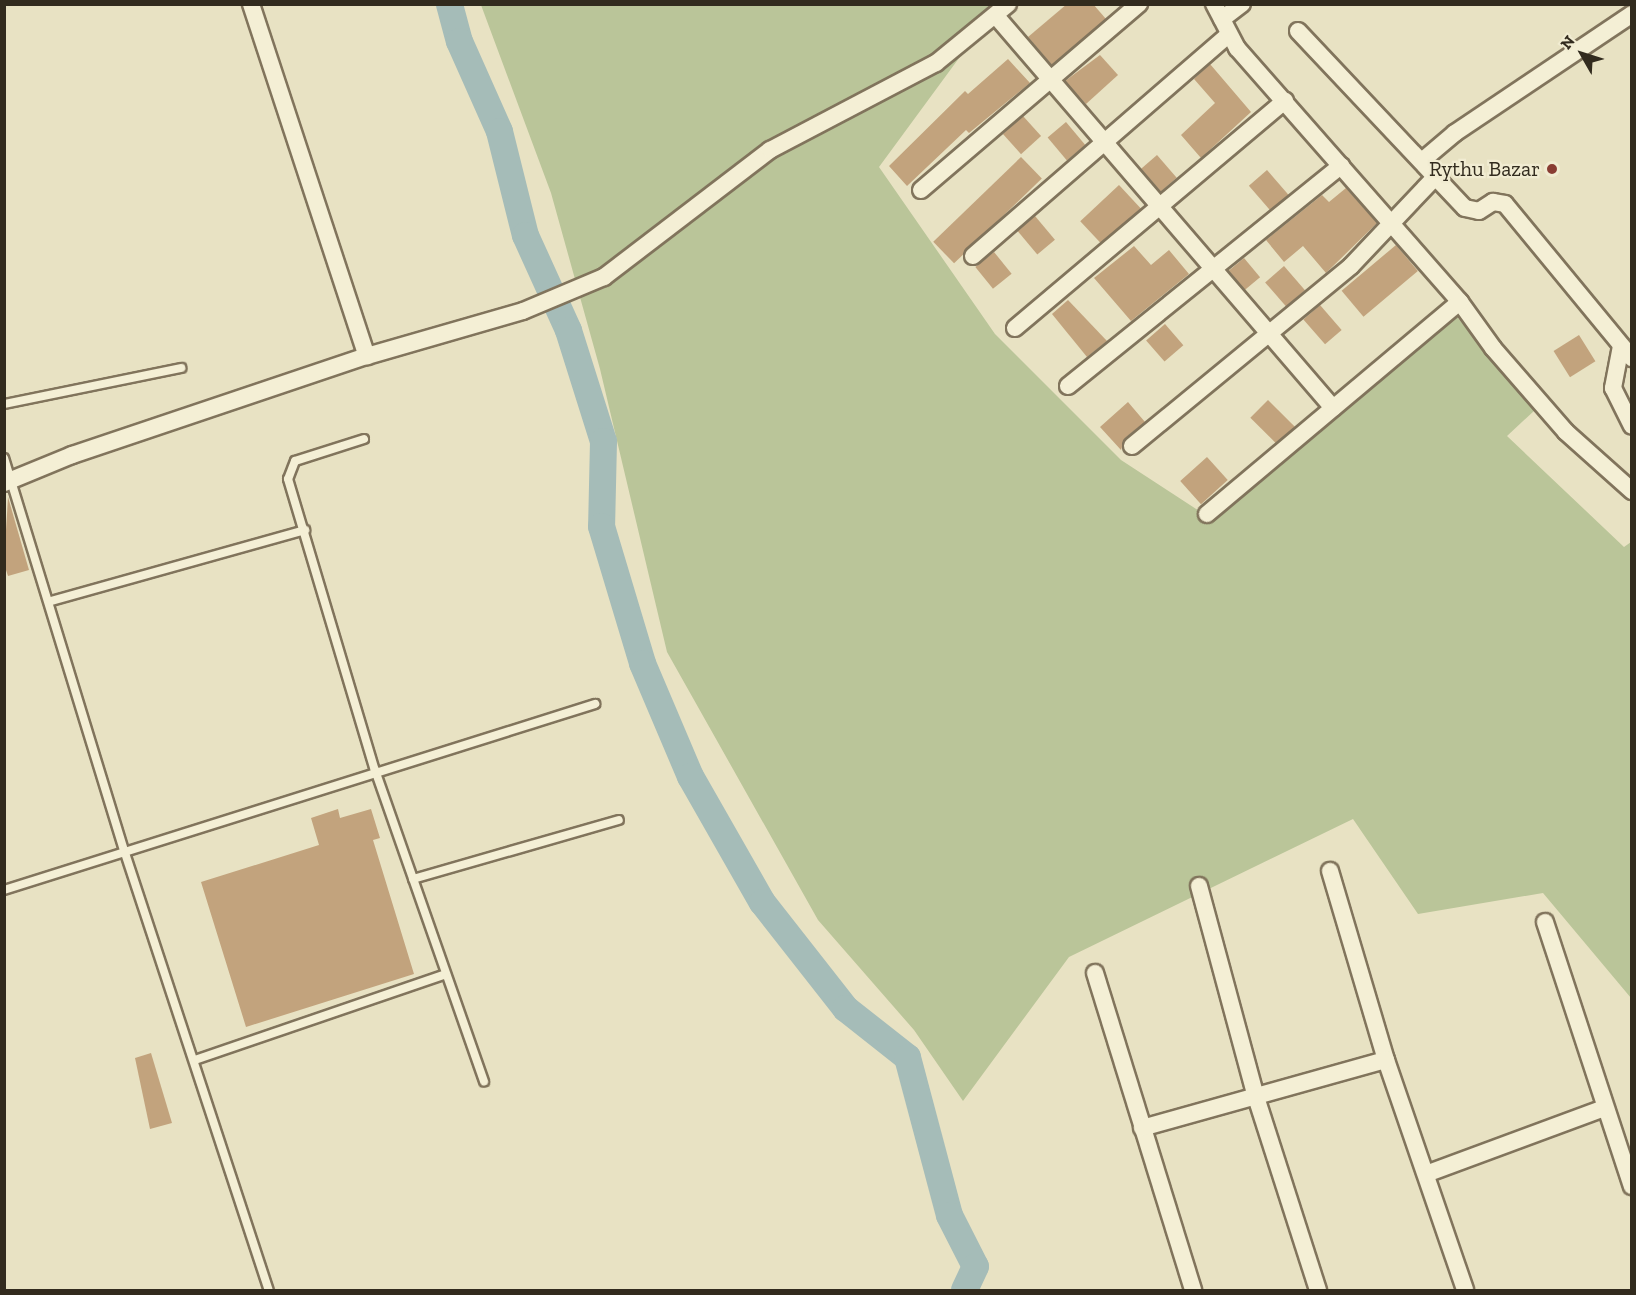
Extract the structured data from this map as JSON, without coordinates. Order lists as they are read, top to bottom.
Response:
{
  "places": ["Rythu Bazar"],
  "north": "top left"
}
